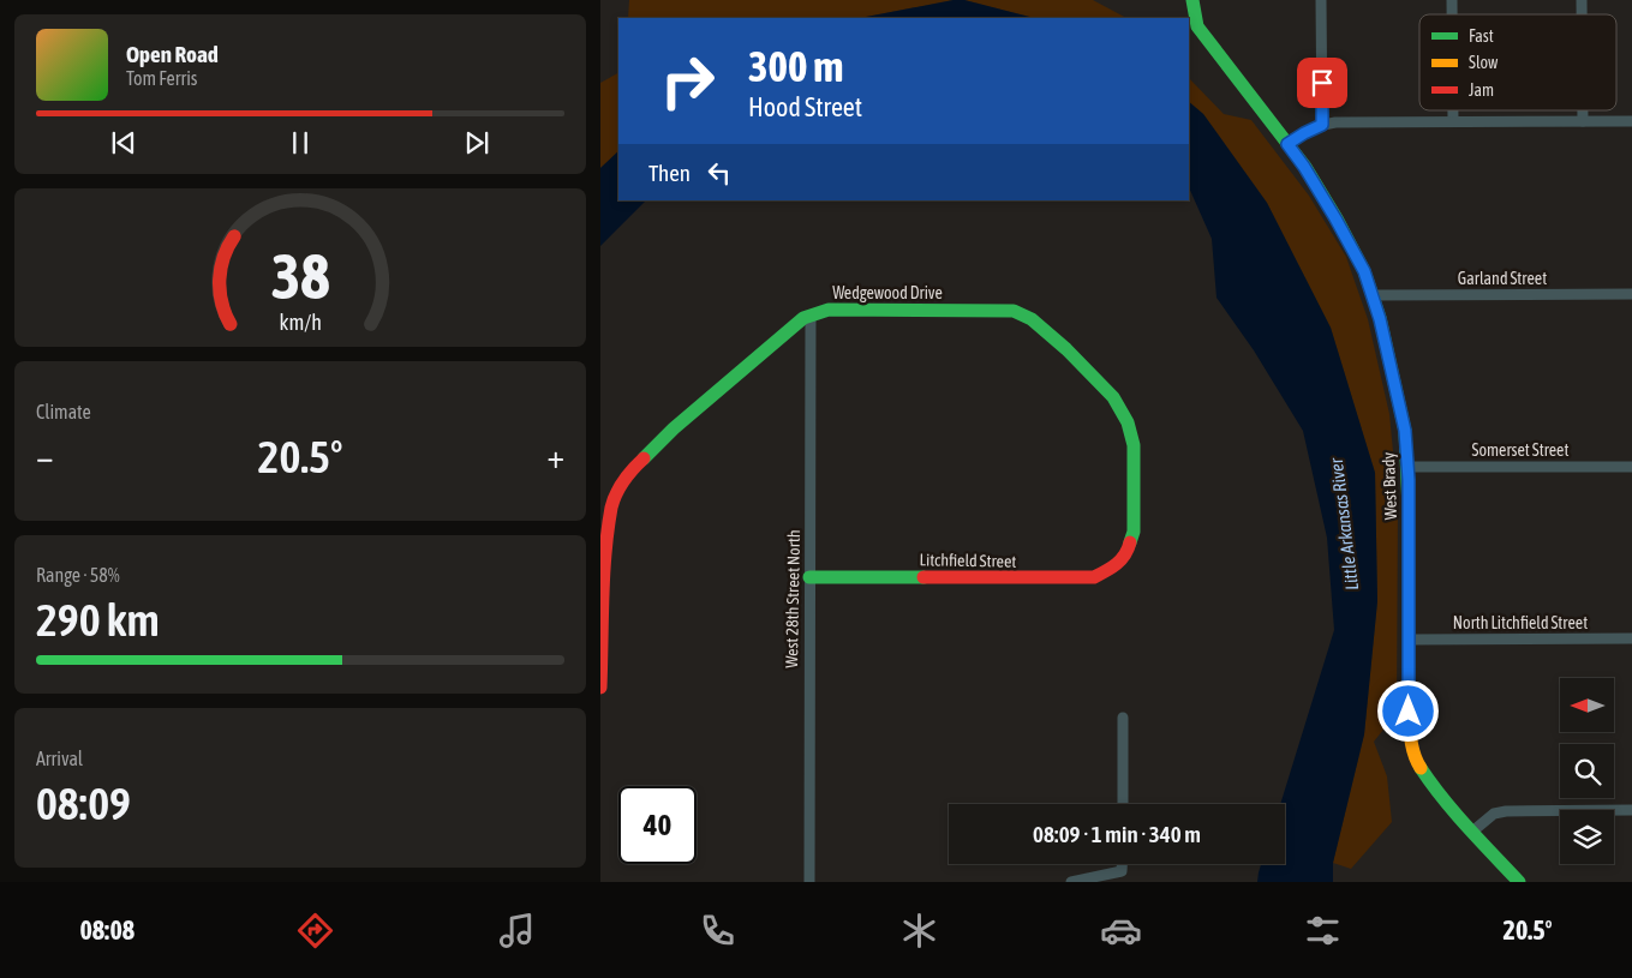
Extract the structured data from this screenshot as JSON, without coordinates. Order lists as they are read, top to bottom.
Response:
{
  "streets": {
    "street": [
      "Garland Street",
      "Wedgewood Drive",
      "Somerset Street",
      "West Brady",
      "Litchfield Street",
      "West 28th Street North",
      "North Litchfield Street"
    ]
  },
  "crossings": [
    ["Garland Street", "West Brady"],
    ["Wedgewood Drive", "Litchfield Street"],
    ["Wedgewood Drive", "West 28th Street North"],
    ["Somerset Street", "West Brady"],
    ["West Brady", "North Litchfield Street"],
    ["Litchfield Street", "West 28th Street North"]
  ],
  "water": ["Little Arkansas River"],
  "legend": ["Fast", "Slow", "Jam"],
  "north": "left",
  "page": {
    "turn": ["300 m", "Hood Street"],
    "song": ["Open Road", "Tom Ferris"],
    "then": "Then",
    "tile": [
      "Climate",
      ["Range · 58%", "290 km"],
      ["Arrival", "08:09"]
    ],
    "heat": ["−", "20.5°", "+"],
    "limit": "40",
    "trip": "08:09 · 1 min · 340 m",
    "tabs": ["08:08", "20.5°"],
    "gauge": ["38", "km/h"]
  }
}
